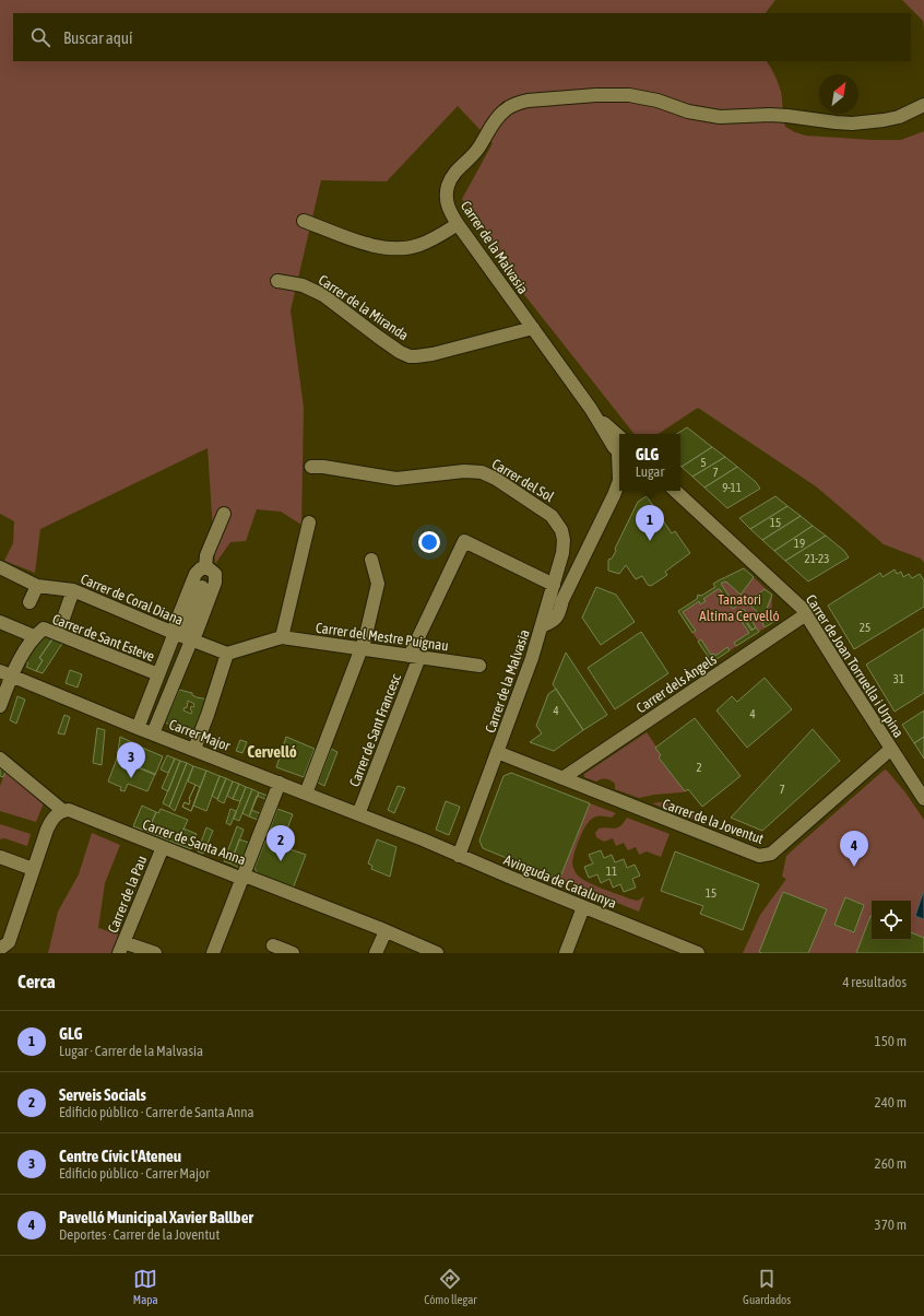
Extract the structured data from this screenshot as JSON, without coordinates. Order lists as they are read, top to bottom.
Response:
{
  "streets": {
    "street": [
      "Carrer de la Malvasia",
      "Carrer de la Miranda",
      "Carrer del Sol",
      "Carrer de Coral Diana",
      "Carrer del Mestre Puignau",
      "Carrer de Sant Esteve",
      "Carrer de Joan Torruella i Urpina",
      "Carrer dels Àngels",
      "Carrer de Sant Francesc",
      "Carrer Major",
      "Carrer de la Joventut",
      "Carrer de Santa Anna",
      "Avinguda de Catalunya",
      "Carrer de la Pau"
    ]
  },
  "crossings": [
    ["Carrer de la Malvasia", "Carrer de la Miranda"],
    ["Carrer de la Malvasia", "Carrer del Sol"],
    ["Carrer de la Malvasia", "Carrer de la Joventut"],
    ["Carrer de la Malvasia", "Avinguda de Catalunya"],
    ["Carrer del Sol", "Carrer de Sant Francesc"],
    ["Carrer del Mestre Puignau", "Carrer de Sant Francesc"],
    ["Carrer de Sant Esteve", "Carrer Major"],
    ["Carrer de Joan Torruella i Urpina", "Carrer dels Àngels"],
    ["Carrer de Joan Torruella i Urpina", "Carrer de la Joventut"],
    ["Carrer dels Àngels", "Carrer de la Joventut"],
    ["Carrer de Sant Francesc", "Carrer Major"],
    ["Carrer Major", "Avinguda de Catalunya"],
    ["Carrer de Santa Anna", "Carrer de la Pau"]
  ],
  "districts": ["Cervelló"],
  "parks": ["Tanatori Altima Cervelló"],
  "house_numbers": [
    "5",
    "7",
    "9-11",
    "15",
    "19",
    "21-23",
    "25",
    "31",
    "4",
    "4",
    "2",
    "7",
    "11",
    "15"
  ],
  "north": "top right",
  "page": {
    "search": "Buscar aquí",
    "popup": ["GLG", "Lugar"],
    "pins": [
      "1",
      "3",
      "2",
      "4"
    ],
    "heading": ["Cerca", "4 resultados"],
    "list": [
      {
        "mark": "1",
        "name": "GLG",
        "note": "Lugar · Carrer de la Malvasia",
        "value": "150 m"
      },
      {
        "mark": "2",
        "name": "Serveis Socials",
        "note": "Edificio público · Carrer de Santa Anna",
        "value": "240 m"
      },
      {
        "mark": "3",
        "name": "Centre Cívic l'Ateneu",
        "note": "Edificio público · Carrer Major",
        "value": "260 m"
      },
      {
        "mark": "4",
        "name": "Pavelló Municipal Xavier Ballber",
        "note": "Deportes · Carrer de la Joventut",
        "value": "370 m"
      }
    ],
    "nav": ["Mapa", "Cómo llegar", "Guardados"]
  }
}
